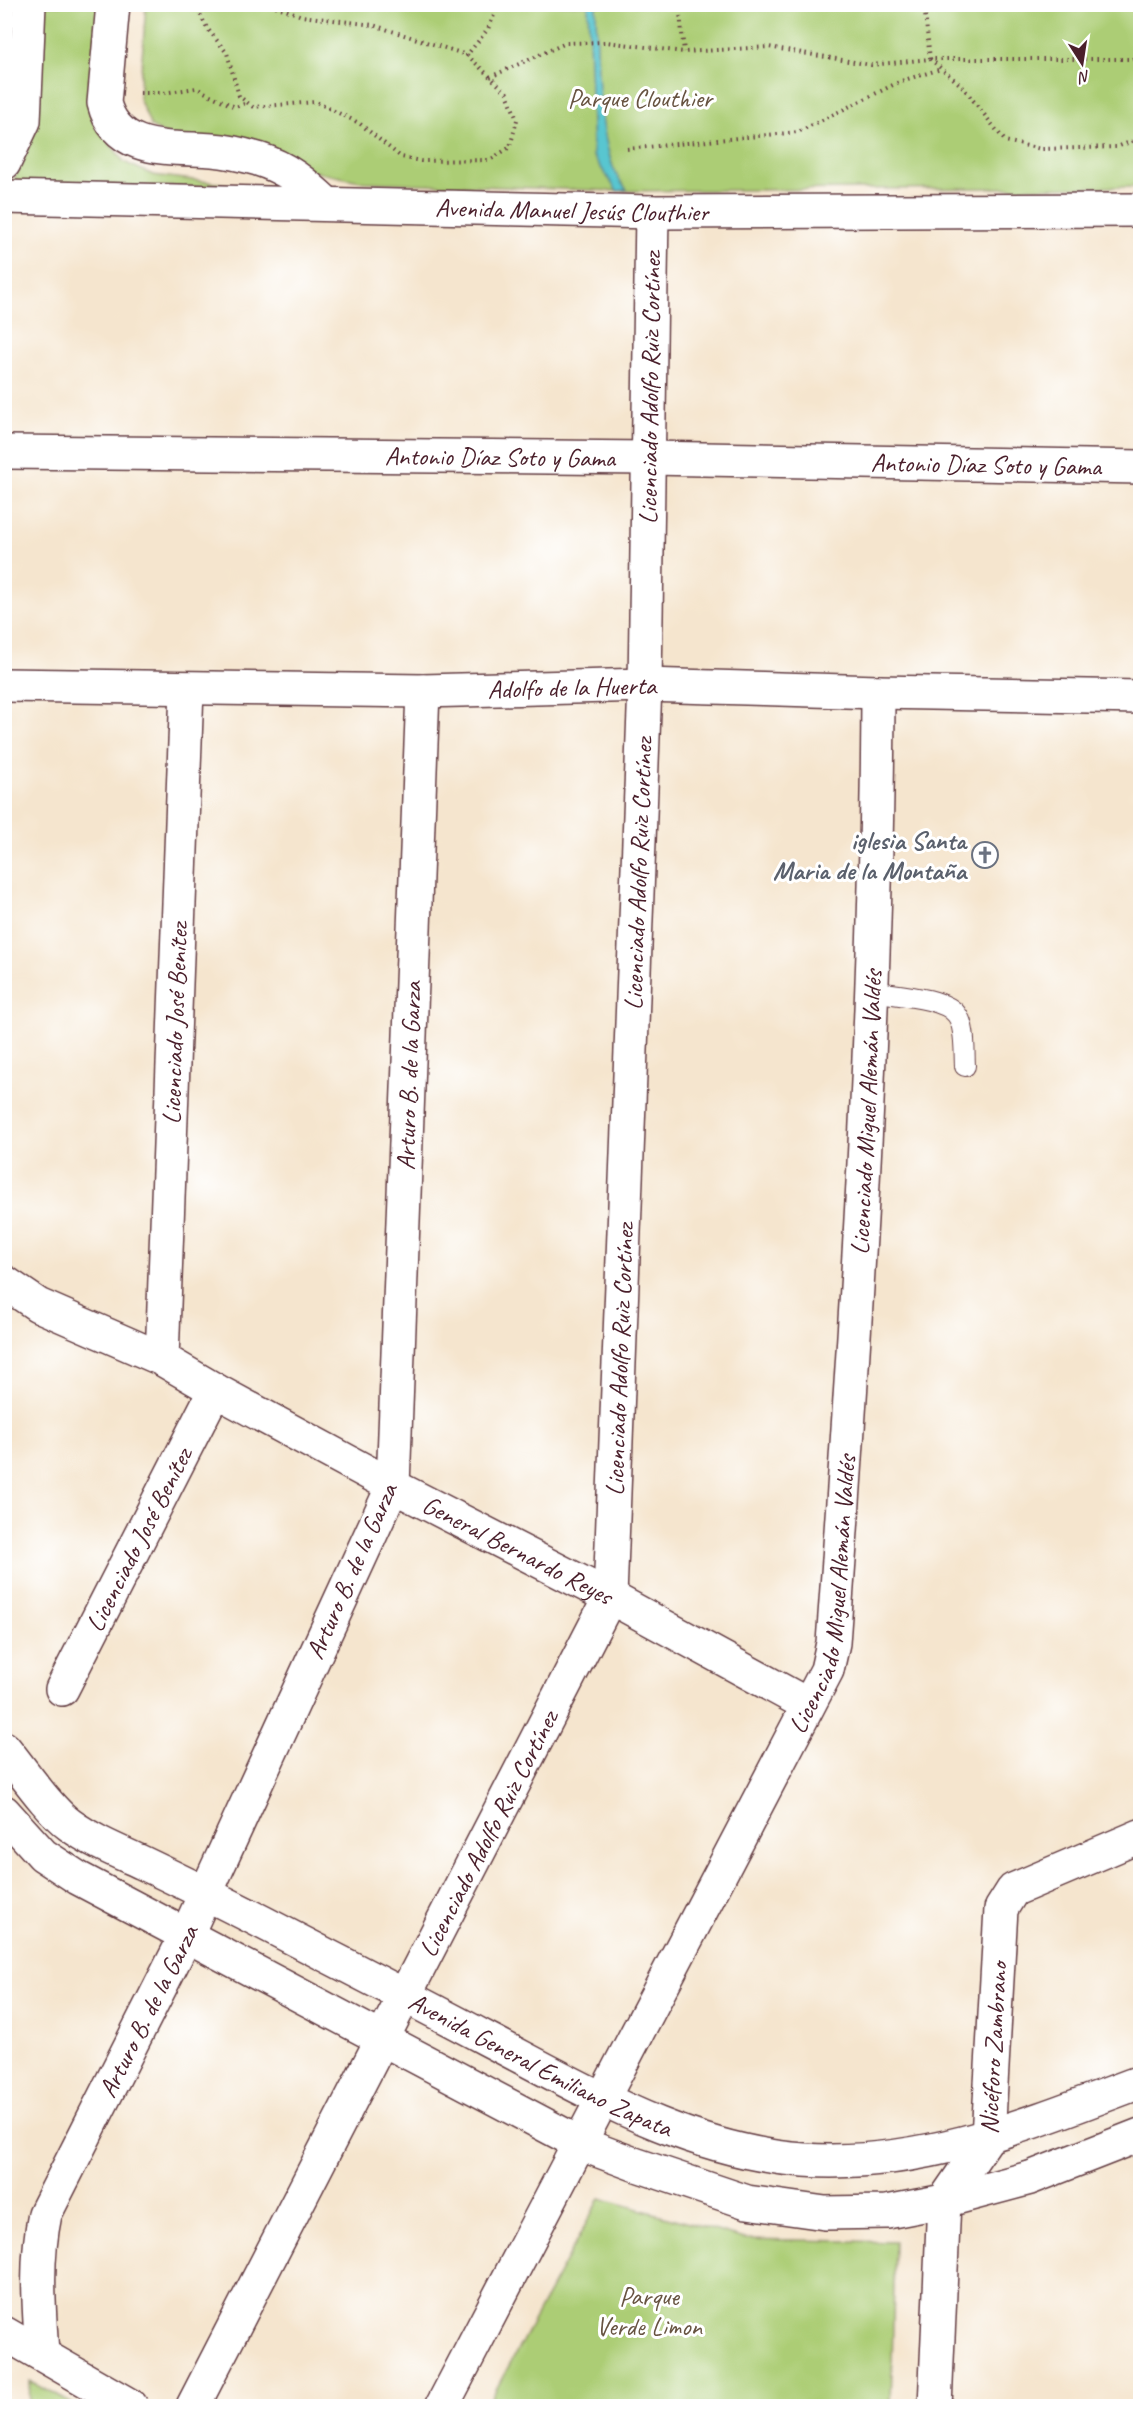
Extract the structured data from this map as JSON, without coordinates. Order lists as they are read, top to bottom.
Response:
{
  "streets": {
    "street": [
      "Avenida Manuel Jesús Clouthier",
      "Licenciado Adolfo Ruiz Cortínez",
      "Antonio Díaz Soto y Gama",
      "Adolfo de la Huerta",
      "Licenciado José Benítez",
      "Arturo B. de la Garza",
      "Licenciado Miguel Alemán Valdés",
      "General Bernardo Reyes",
      "Nicéforo Zambrano",
      "Avenida General Emiliano Zapata"
    ]
  },
  "crossings": [
    ["Avenida Manuel Jesús Clouthier", "Licenciado Adolfo Ruiz Cortínez"],
    ["Licenciado Adolfo Ruiz Cortínez", "Antonio Díaz Soto y Gama"],
    ["Licenciado Adolfo Ruiz Cortínez", "Adolfo de la Huerta"],
    ["Licenciado Adolfo Ruiz Cortínez", "General Bernardo Reyes"],
    ["Licenciado Adolfo Ruiz Cortínez", "Avenida General Emiliano Zapata"],
    ["Adolfo de la Huerta", "Licenciado José Benítez"],
    ["Adolfo de la Huerta", "Arturo B. de la Garza"],
    ["Adolfo de la Huerta", "Licenciado Miguel Alemán Valdés"],
    ["Licenciado José Benítez", "General Bernardo Reyes"],
    ["Arturo B. de la Garza", "General Bernardo Reyes"],
    ["Arturo B. de la Garza", "Avenida General Emiliano Zapata"],
    ["Licenciado Miguel Alemán Valdés", "General Bernardo Reyes"],
    ["Licenciado Miguel Alemán Valdés", "Avenida General Emiliano Zapata"],
    ["Nicéforo Zambrano", "Avenida General Emiliano Zapata"]
  ],
  "parks": ["Parque Clouthier", "Parque Verde Limon"],
  "places": {
    "church": ["iglesia Santa Maria de la Montaña"]
  },
  "north": "bottom"
}
